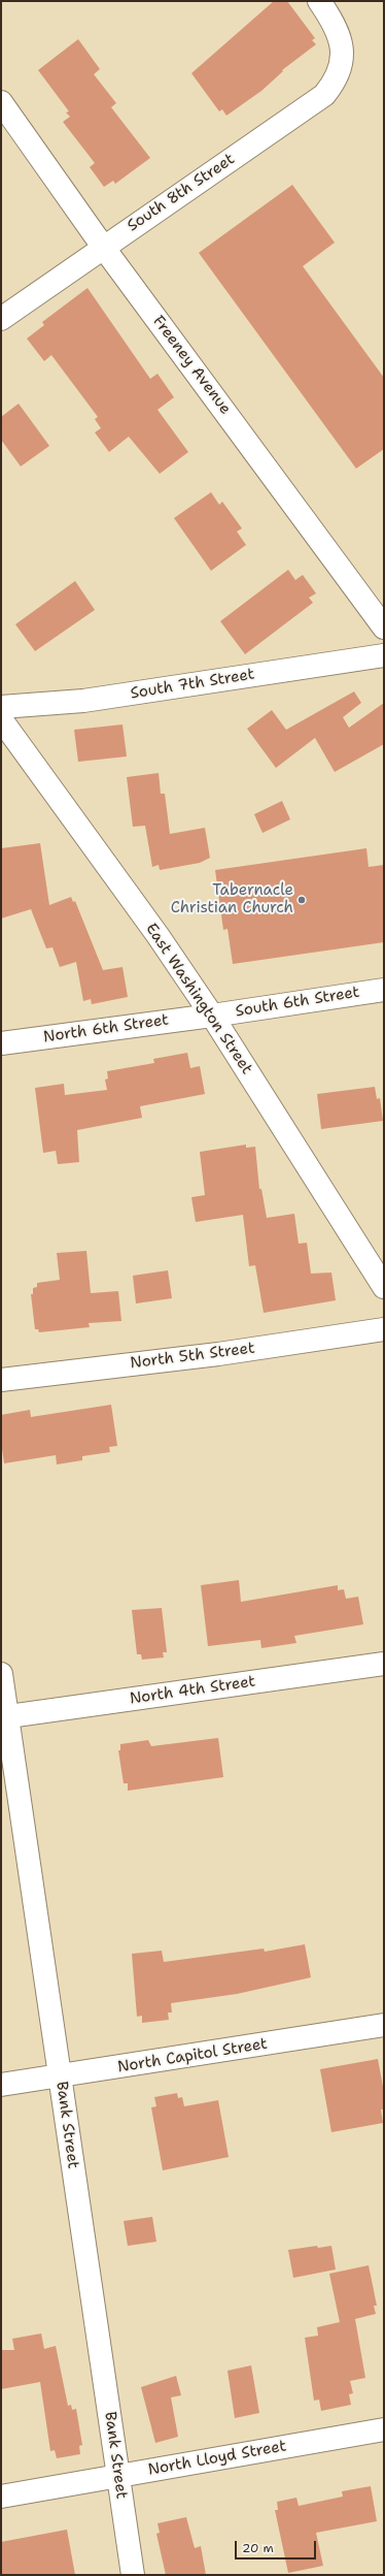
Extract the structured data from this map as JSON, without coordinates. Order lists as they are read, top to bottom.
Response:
{
  "streets": {
    "street": [
      "South 8th Street",
      "Freeney Avenue",
      "South 7th Street",
      "East Washington Street",
      "South 6th Street",
      "North 6th Street",
      "North 5th Street",
      "North 4th Street",
      "North Capitol Street",
      "Bank Street",
      "North Lloyd Street"
    ]
  },
  "crossings": [
    ["South 8th Street", "Freeney Avenue"],
    ["East Washington Street", "South 6th Street"],
    ["East Washington Street", "North 6th Street"],
    ["South 6th Street", "North 6th Street"],
    ["North 4th Street", "Bank Street"],
    ["North Capitol Street", "Bank Street"],
    ["Bank Street", "North Lloyd Street"]
  ],
  "places": ["Tabernacle Christian Church"],
  "scale_bar": "20 m"
}
